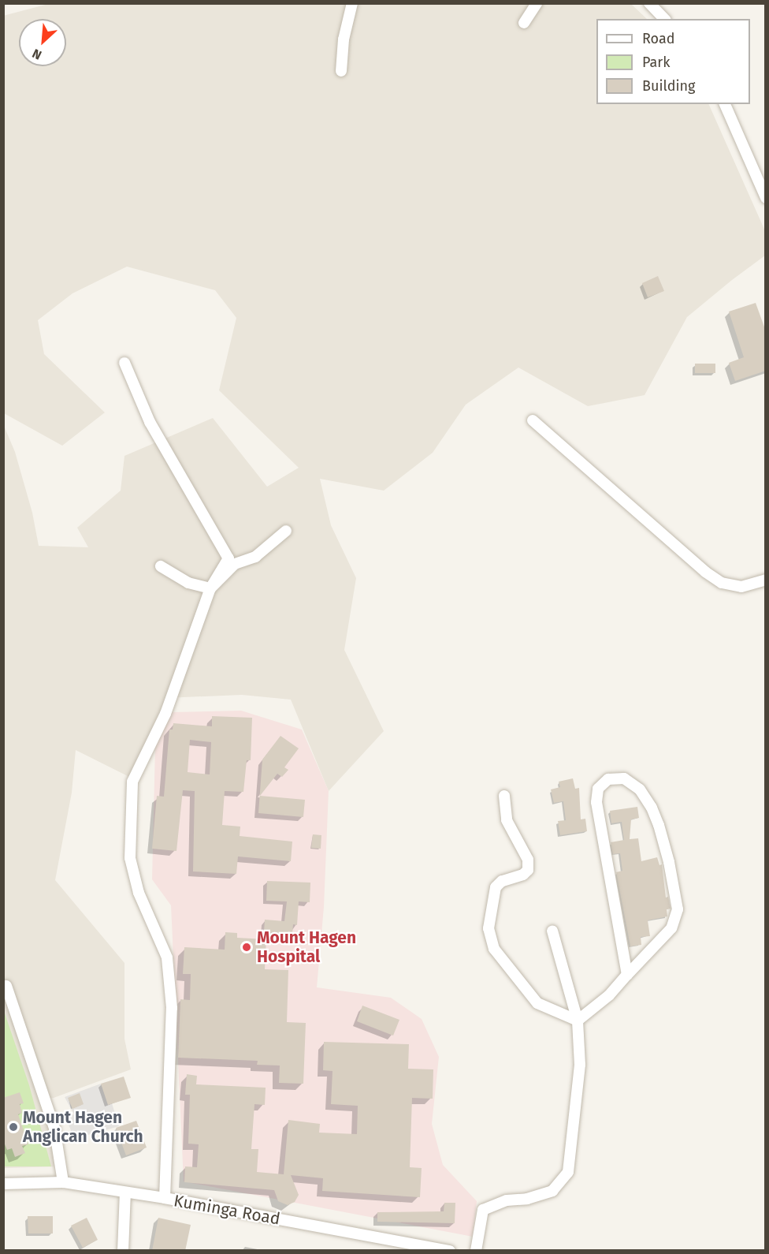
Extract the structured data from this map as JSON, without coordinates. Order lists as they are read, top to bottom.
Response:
{
  "streets": {
    "street": ["Kuminga Road"]
  },
  "places": ["Mount Hagen Hospital", "Mount Hagen Anglican Church"],
  "legend": ["Road", "Park", "Building"],
  "north": "bottom left"
}
